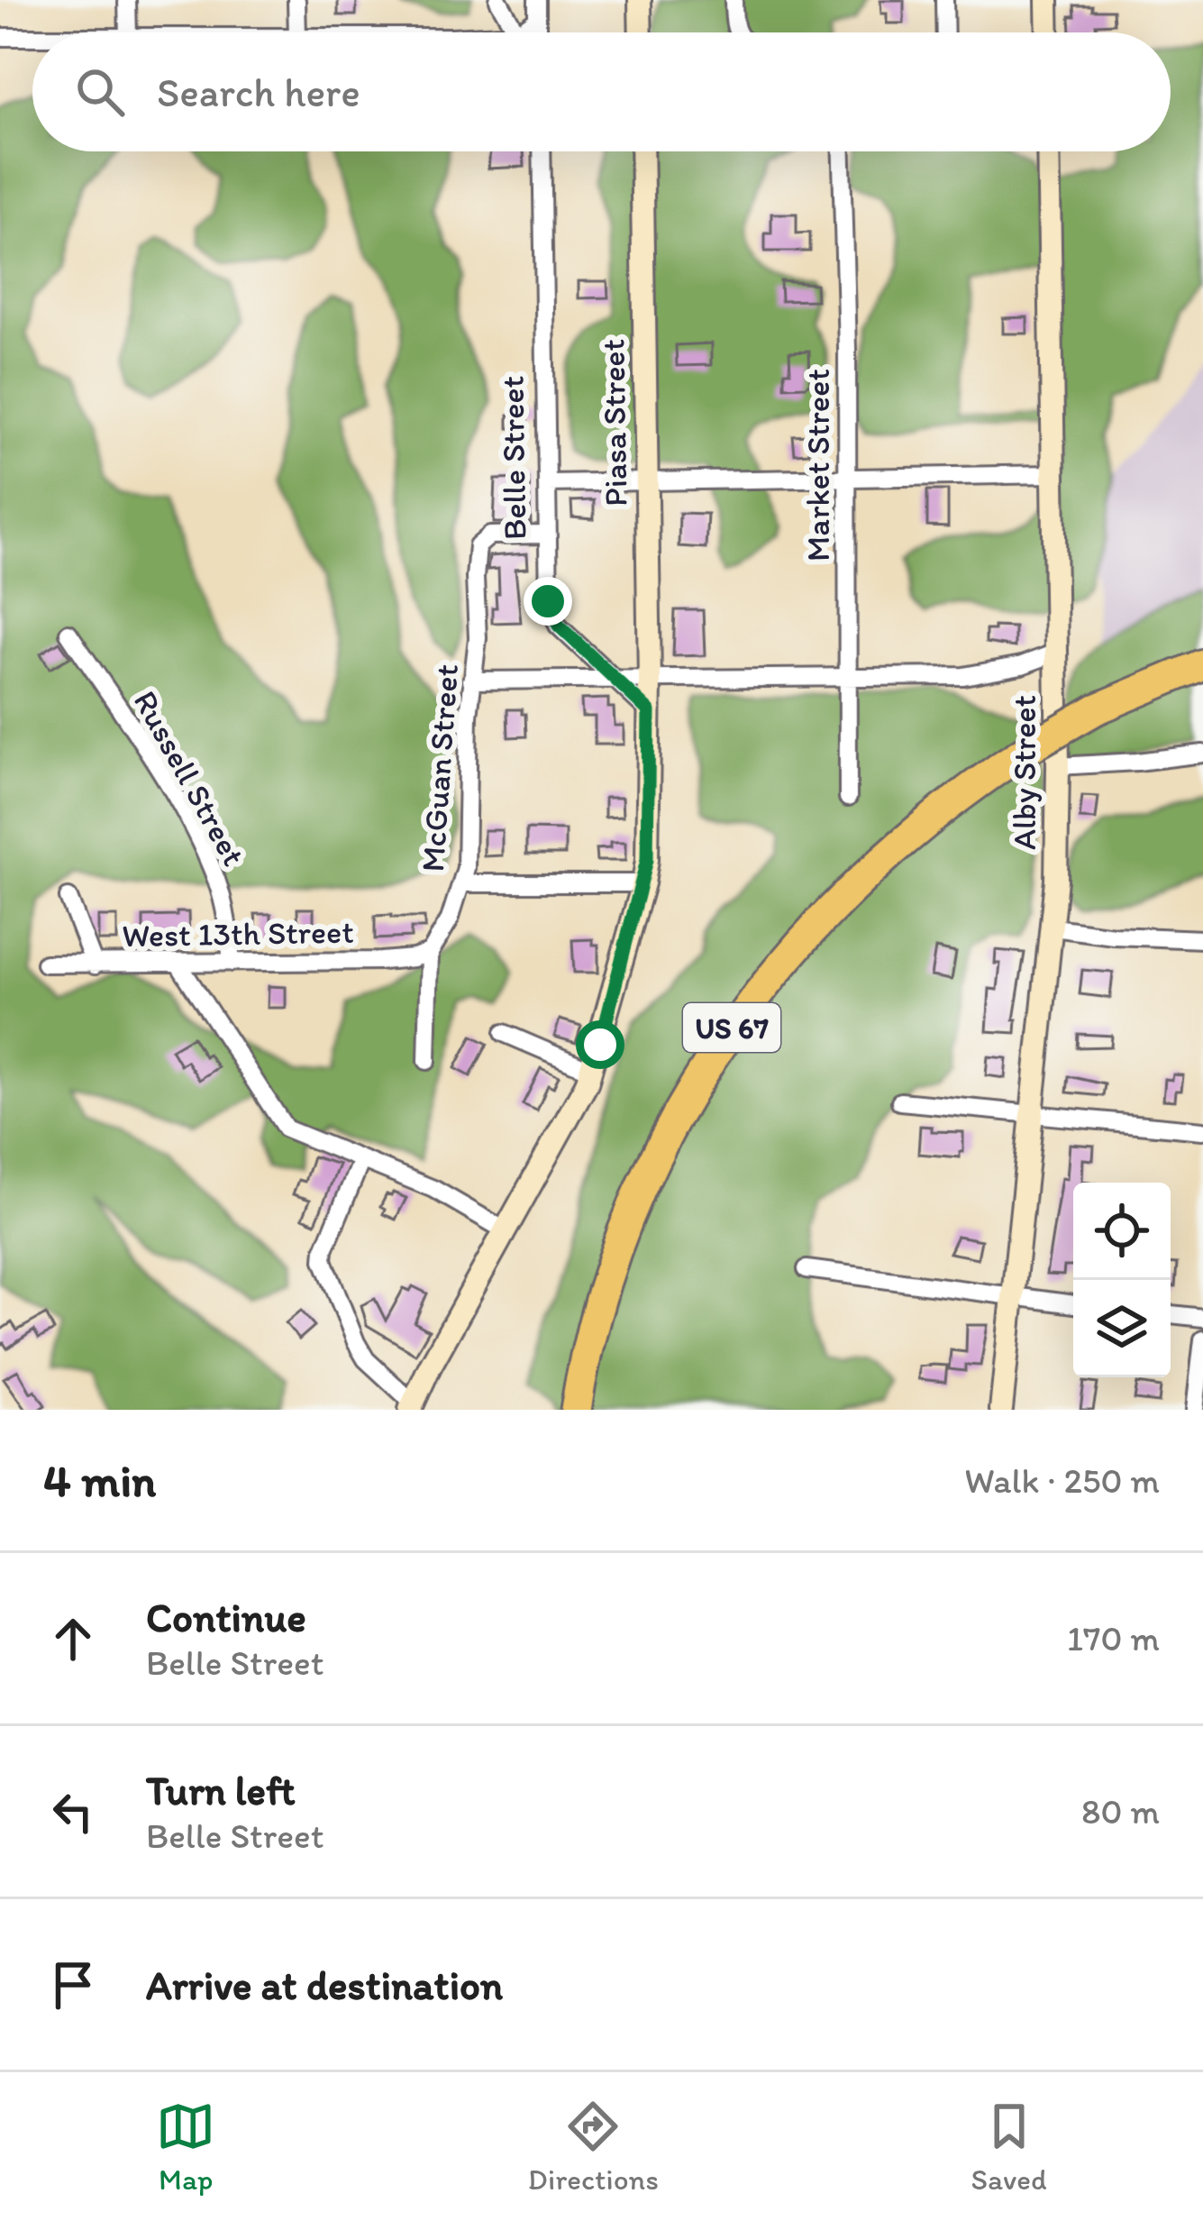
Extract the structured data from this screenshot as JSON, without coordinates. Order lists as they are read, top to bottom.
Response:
{
  "streets": {
    "highway": ["US 67"],
    "street": [
      "Piasa Street",
      "Belle Street",
      "Market Street",
      "McGuan Street",
      "Alby Street",
      "Russell Street",
      "West 13th Street"
    ]
  },
  "crossings": [
    ["Piasa Street", "Belle Street"],
    ["Belle Street", "McGuan Street"],
    ["McGuan Street", "West 13th Street"],
    ["Russell Street", "West 13th Street"]
  ],
  "page": {
    "search": "Search here",
    "heading": ["4 min", "Walk · 250 m"],
    "list": [
      ["Continue", "Belle Street", "170 m"],
      ["Turn left", "Belle Street", "80 m"],
      "Arrive at destination"
    ],
    "nav": ["Map", "Directions", "Saved"]
  }
}
